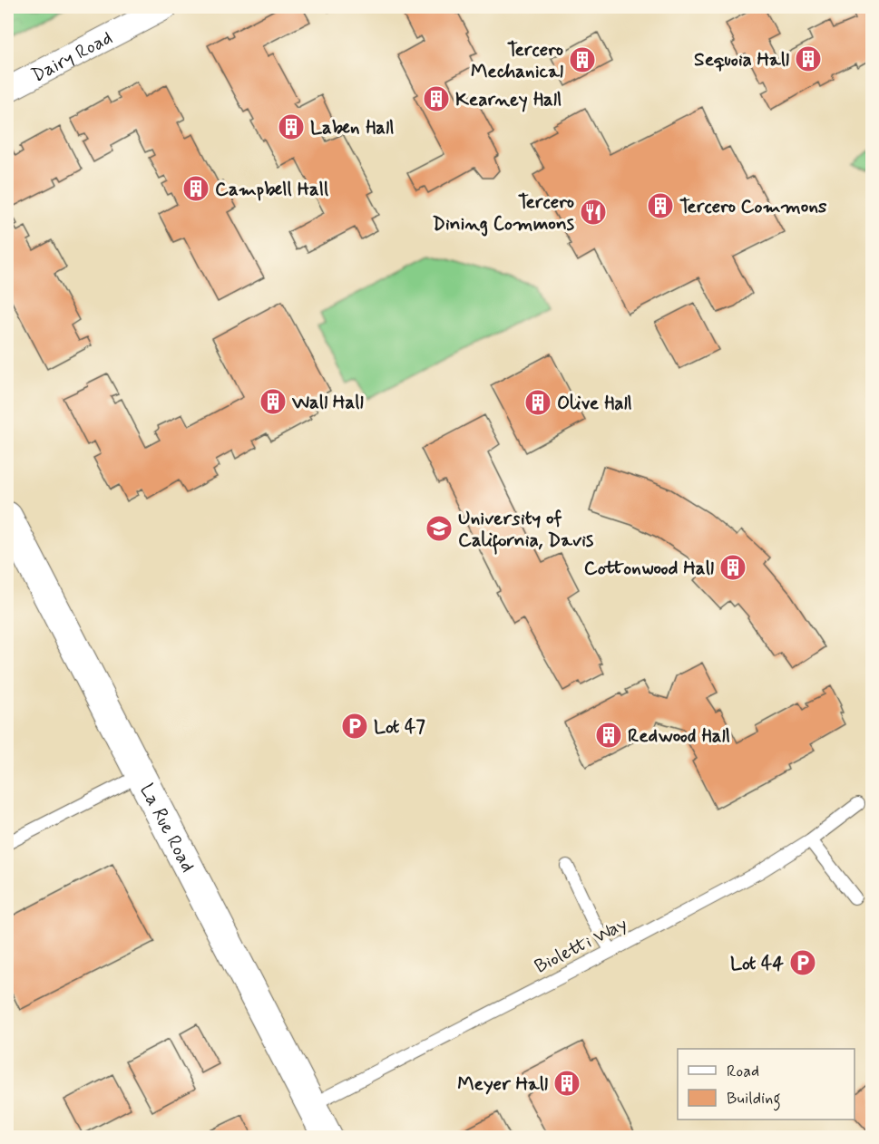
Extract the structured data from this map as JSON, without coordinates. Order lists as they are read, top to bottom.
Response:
{
  "streets": {
    "street": ["Dairy Road", "La Rue Road"],
    "lane": ["Bioletti Way"]
  },
  "crossings": [
    ["La Rue Road", "Bioletti Way"]
  ],
  "places": {
    "building": [
      "Sequoia Hall",
      "Tercero Mechanical",
      "Kearney Hall",
      "Laben Hall",
      "Campbell Hall",
      "Tercero Commons",
      "Wall Hall",
      "Olive Hall",
      "Cottonwood Hall",
      "Redwood Hall",
      "Meyer Hall"
    ],
    "restaurant": ["Tercero Dining Commons"],
    "school or university": ["University of California, Davis"],
    "parking": ["Lot 47", "Lot 44"]
  },
  "legend": ["Road", "Building"]
}
